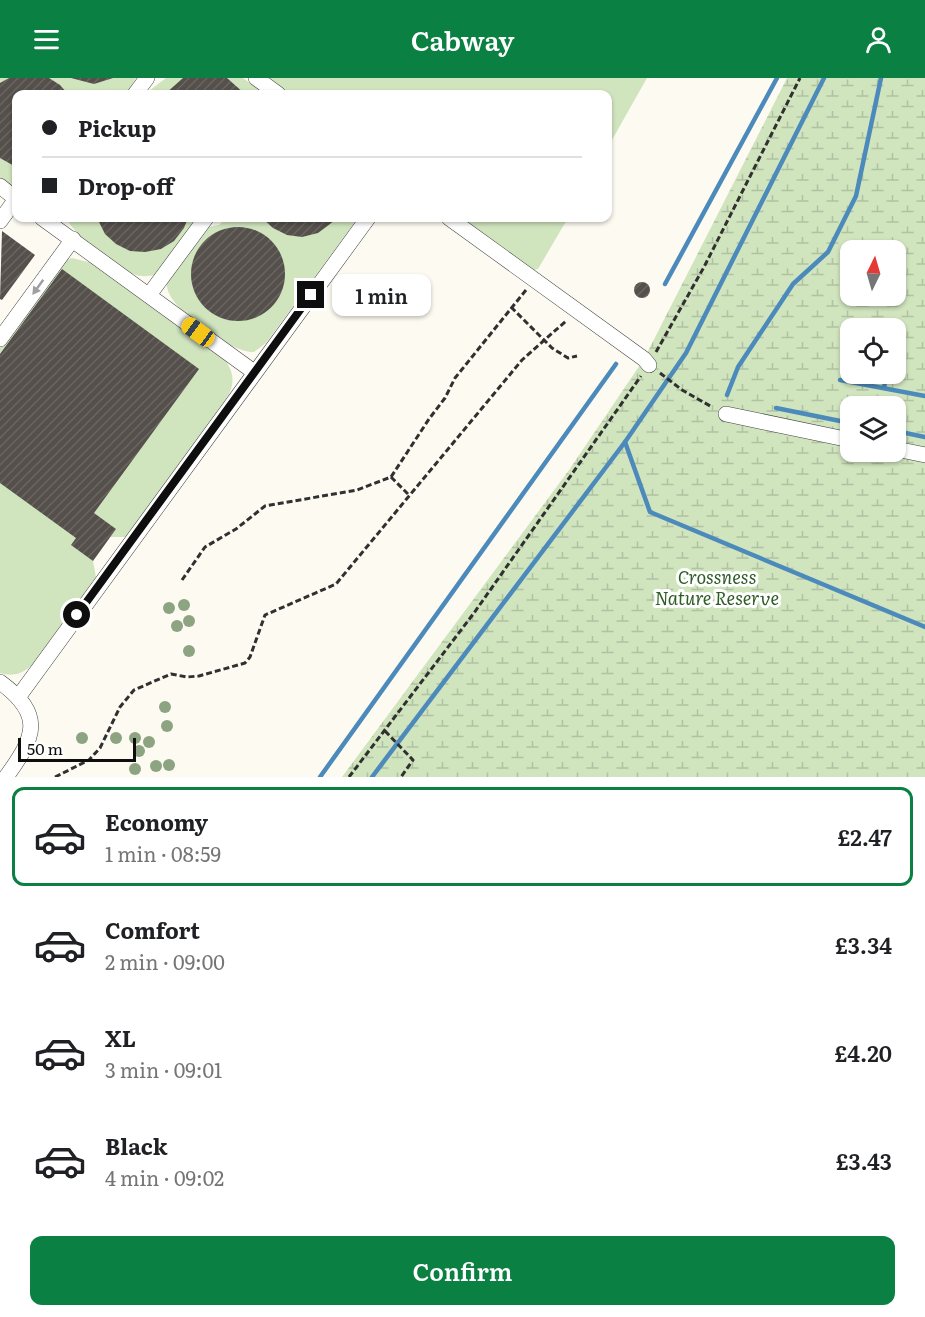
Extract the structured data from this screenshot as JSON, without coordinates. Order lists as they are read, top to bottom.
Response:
{
  "parks": ["Crossness Nature Reserve"],
  "scale_bar": "50 m",
  "north": "top",
  "page": {
    "header": "Cabway",
    "banner": ["Pickup", "Drop-off"],
    "bubble": "1 min",
    "scale": "50 m",
    "list": [
      {
        "name": "Economy",
        "note": "1 min · 08:59",
        "value": "£2.47"
      },
      {
        "name": "Comfort",
        "note": "2 min · 09:00",
        "value": "£3.34"
      },
      {
        "name": "XL",
        "note": "3 min · 09:01",
        "value": "£4.20"
      },
      {
        "name": "Black",
        "note": "4 min · 09:02",
        "value": "£3.43"
      }
    ],
    "buttons": "Confirm"
  }
}
